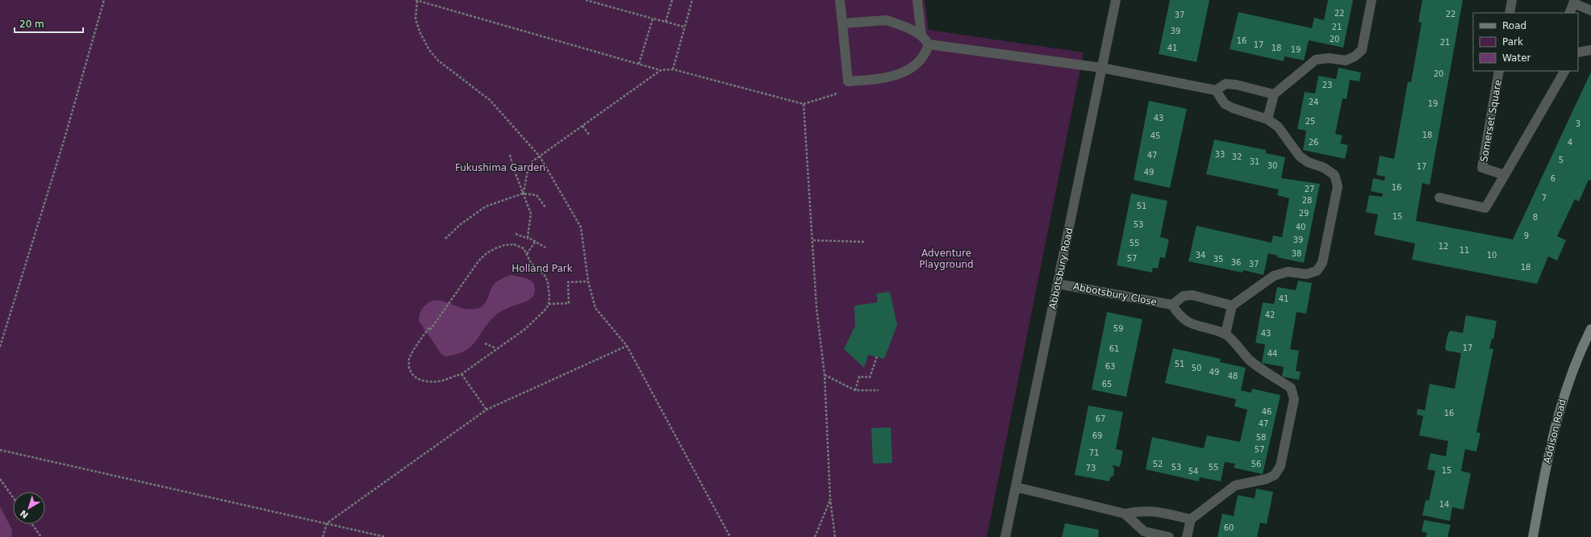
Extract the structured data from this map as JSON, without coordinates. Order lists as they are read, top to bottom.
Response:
{
  "streets": {
    "street": [
      "Somerset Square",
      "Abbotsbury Road",
      "Abbotsbury Close",
      "Addison Road"
    ]
  },
  "crossings": [
    ["Abbotsbury Road", "Abbotsbury Close"]
  ],
  "parks": ["Fukushima Garden", "Adventure Playground", "Holland Park"],
  "house_numbers": [
    "22",
    "22",
    "37",
    "21",
    "39",
    "20",
    "16",
    "21",
    "17",
    "41",
    "18",
    "19",
    "20",
    "23",
    "24",
    "19",
    "43",
    "25",
    "3",
    "18",
    "45",
    "26",
    "4",
    "33",
    "47",
    "32",
    "5",
    "31",
    "30",
    "17",
    "49",
    "6",
    "16",
    "27",
    "7",
    "28",
    "51",
    "29",
    "15",
    "8",
    "53",
    "40",
    "9",
    "39",
    "55",
    "12",
    "11",
    "38",
    "34",
    "10",
    "57",
    "35",
    "36",
    "37",
    "18",
    "41",
    "42",
    "59",
    "43",
    "17",
    "61",
    "44",
    "51",
    "63",
    "50",
    "49",
    "48",
    "65",
    "46",
    "16",
    "67",
    "47",
    "69",
    "58",
    "57",
    "71",
    "52",
    "56",
    "53",
    "55",
    "73",
    "15",
    "54",
    "14",
    "60"
  ],
  "legend": ["Road", "Park", "Water"],
  "scale_bar": "20 m",
  "north": "bottom left"
}
